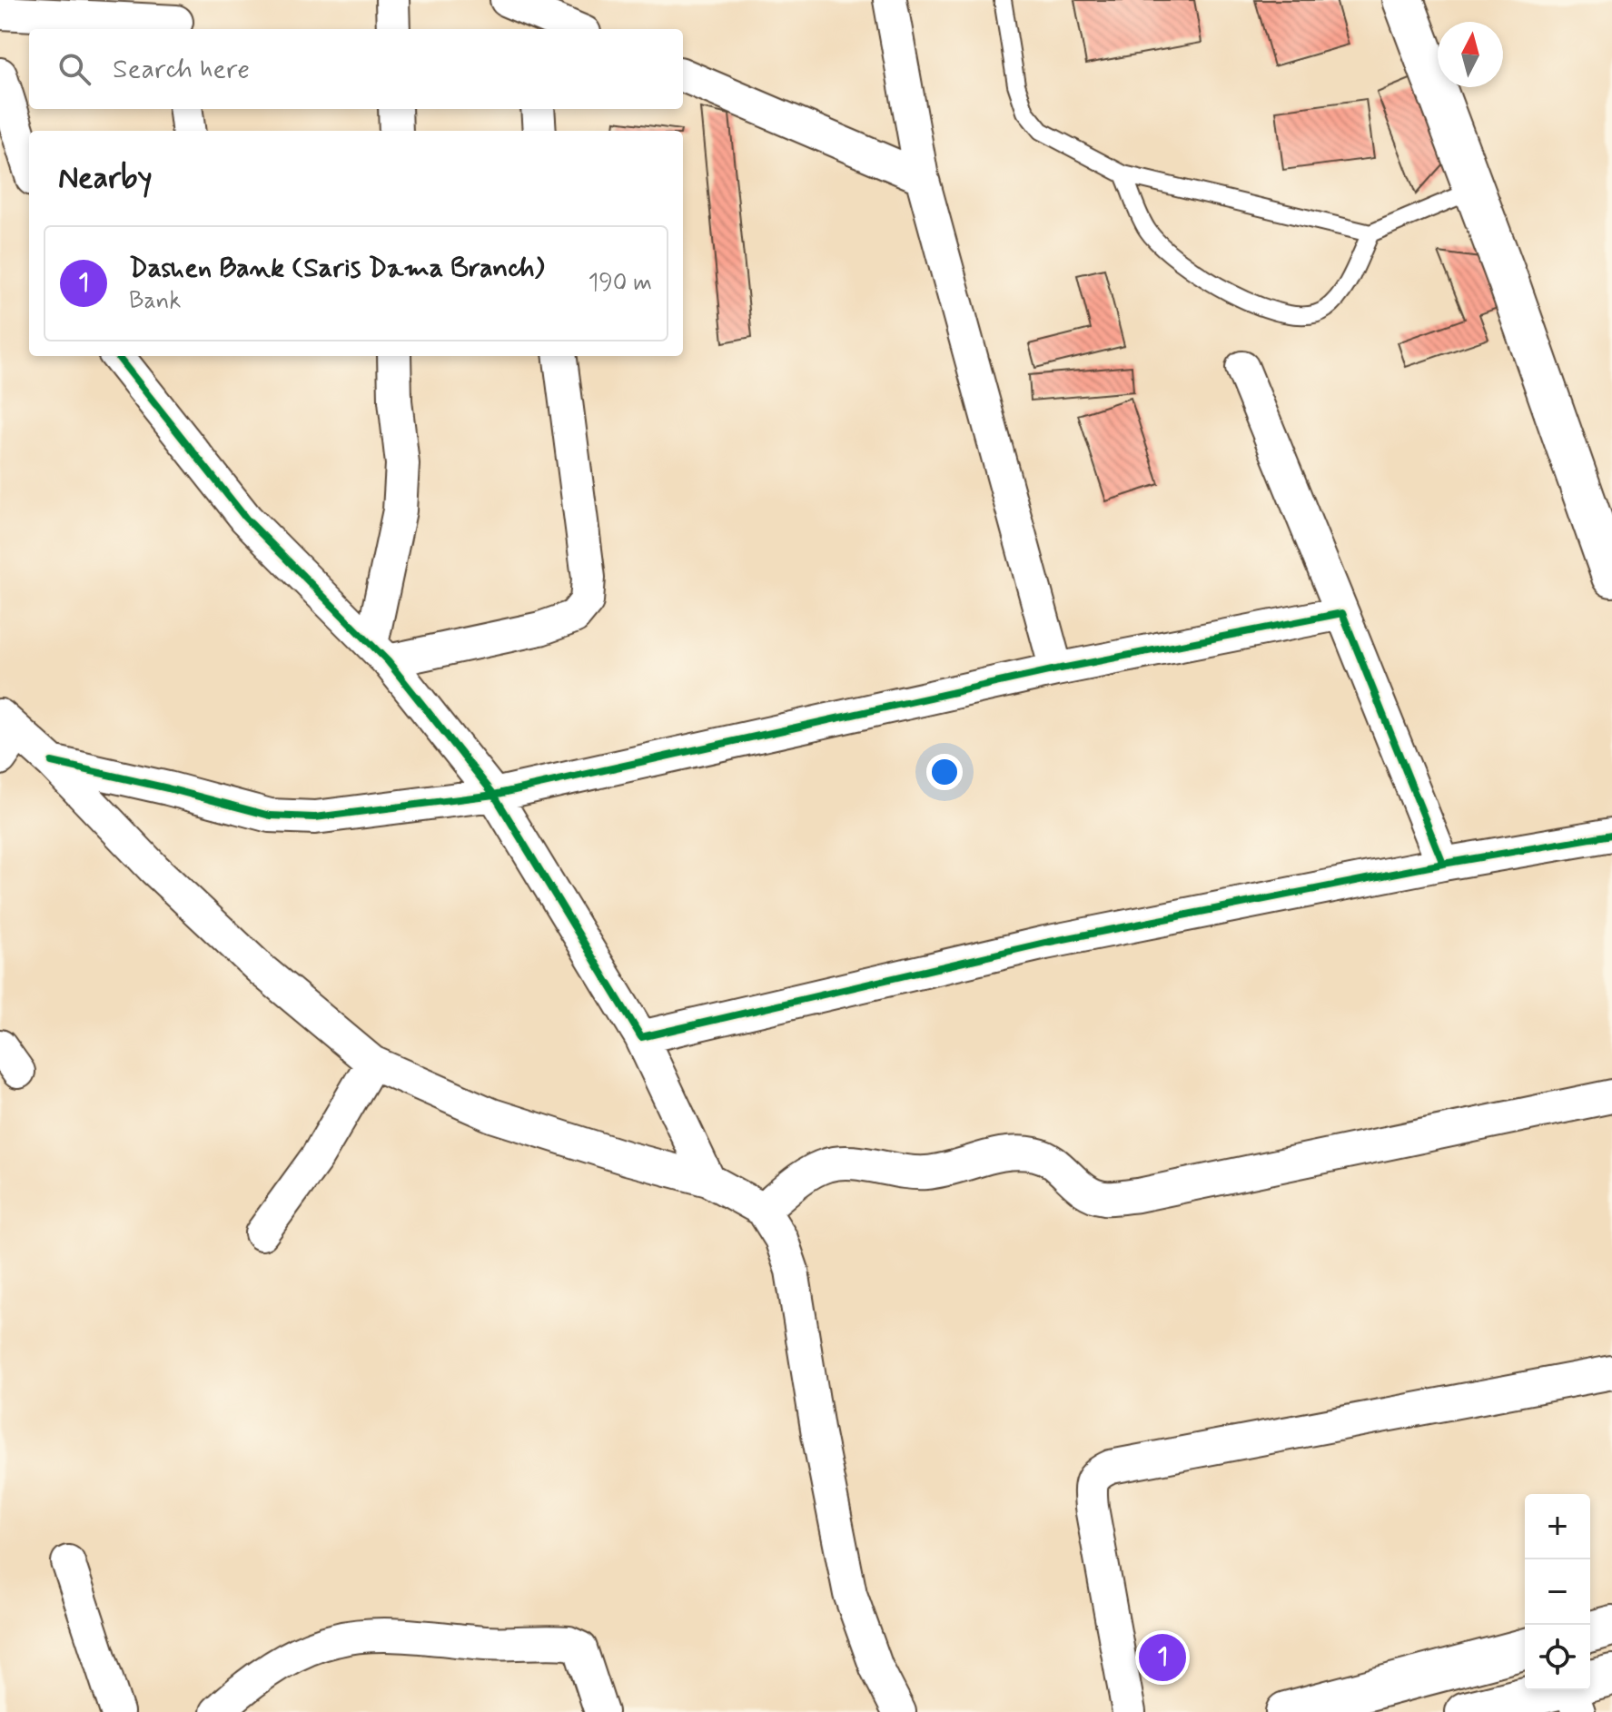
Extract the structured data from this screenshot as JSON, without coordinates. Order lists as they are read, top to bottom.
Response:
{
  "north": "top",
  "page": {
    "search": "Search here",
    "heading": "Nearby",
    "list": [
      {
        "mark": "1",
        "name": "Dashen Bank (Saris Dama Branch)",
        "note": "Bank",
        "value": "190 m"
      }
    ],
    "map_buttons": ["+", "−"],
    "pins": "1"
  }
}
